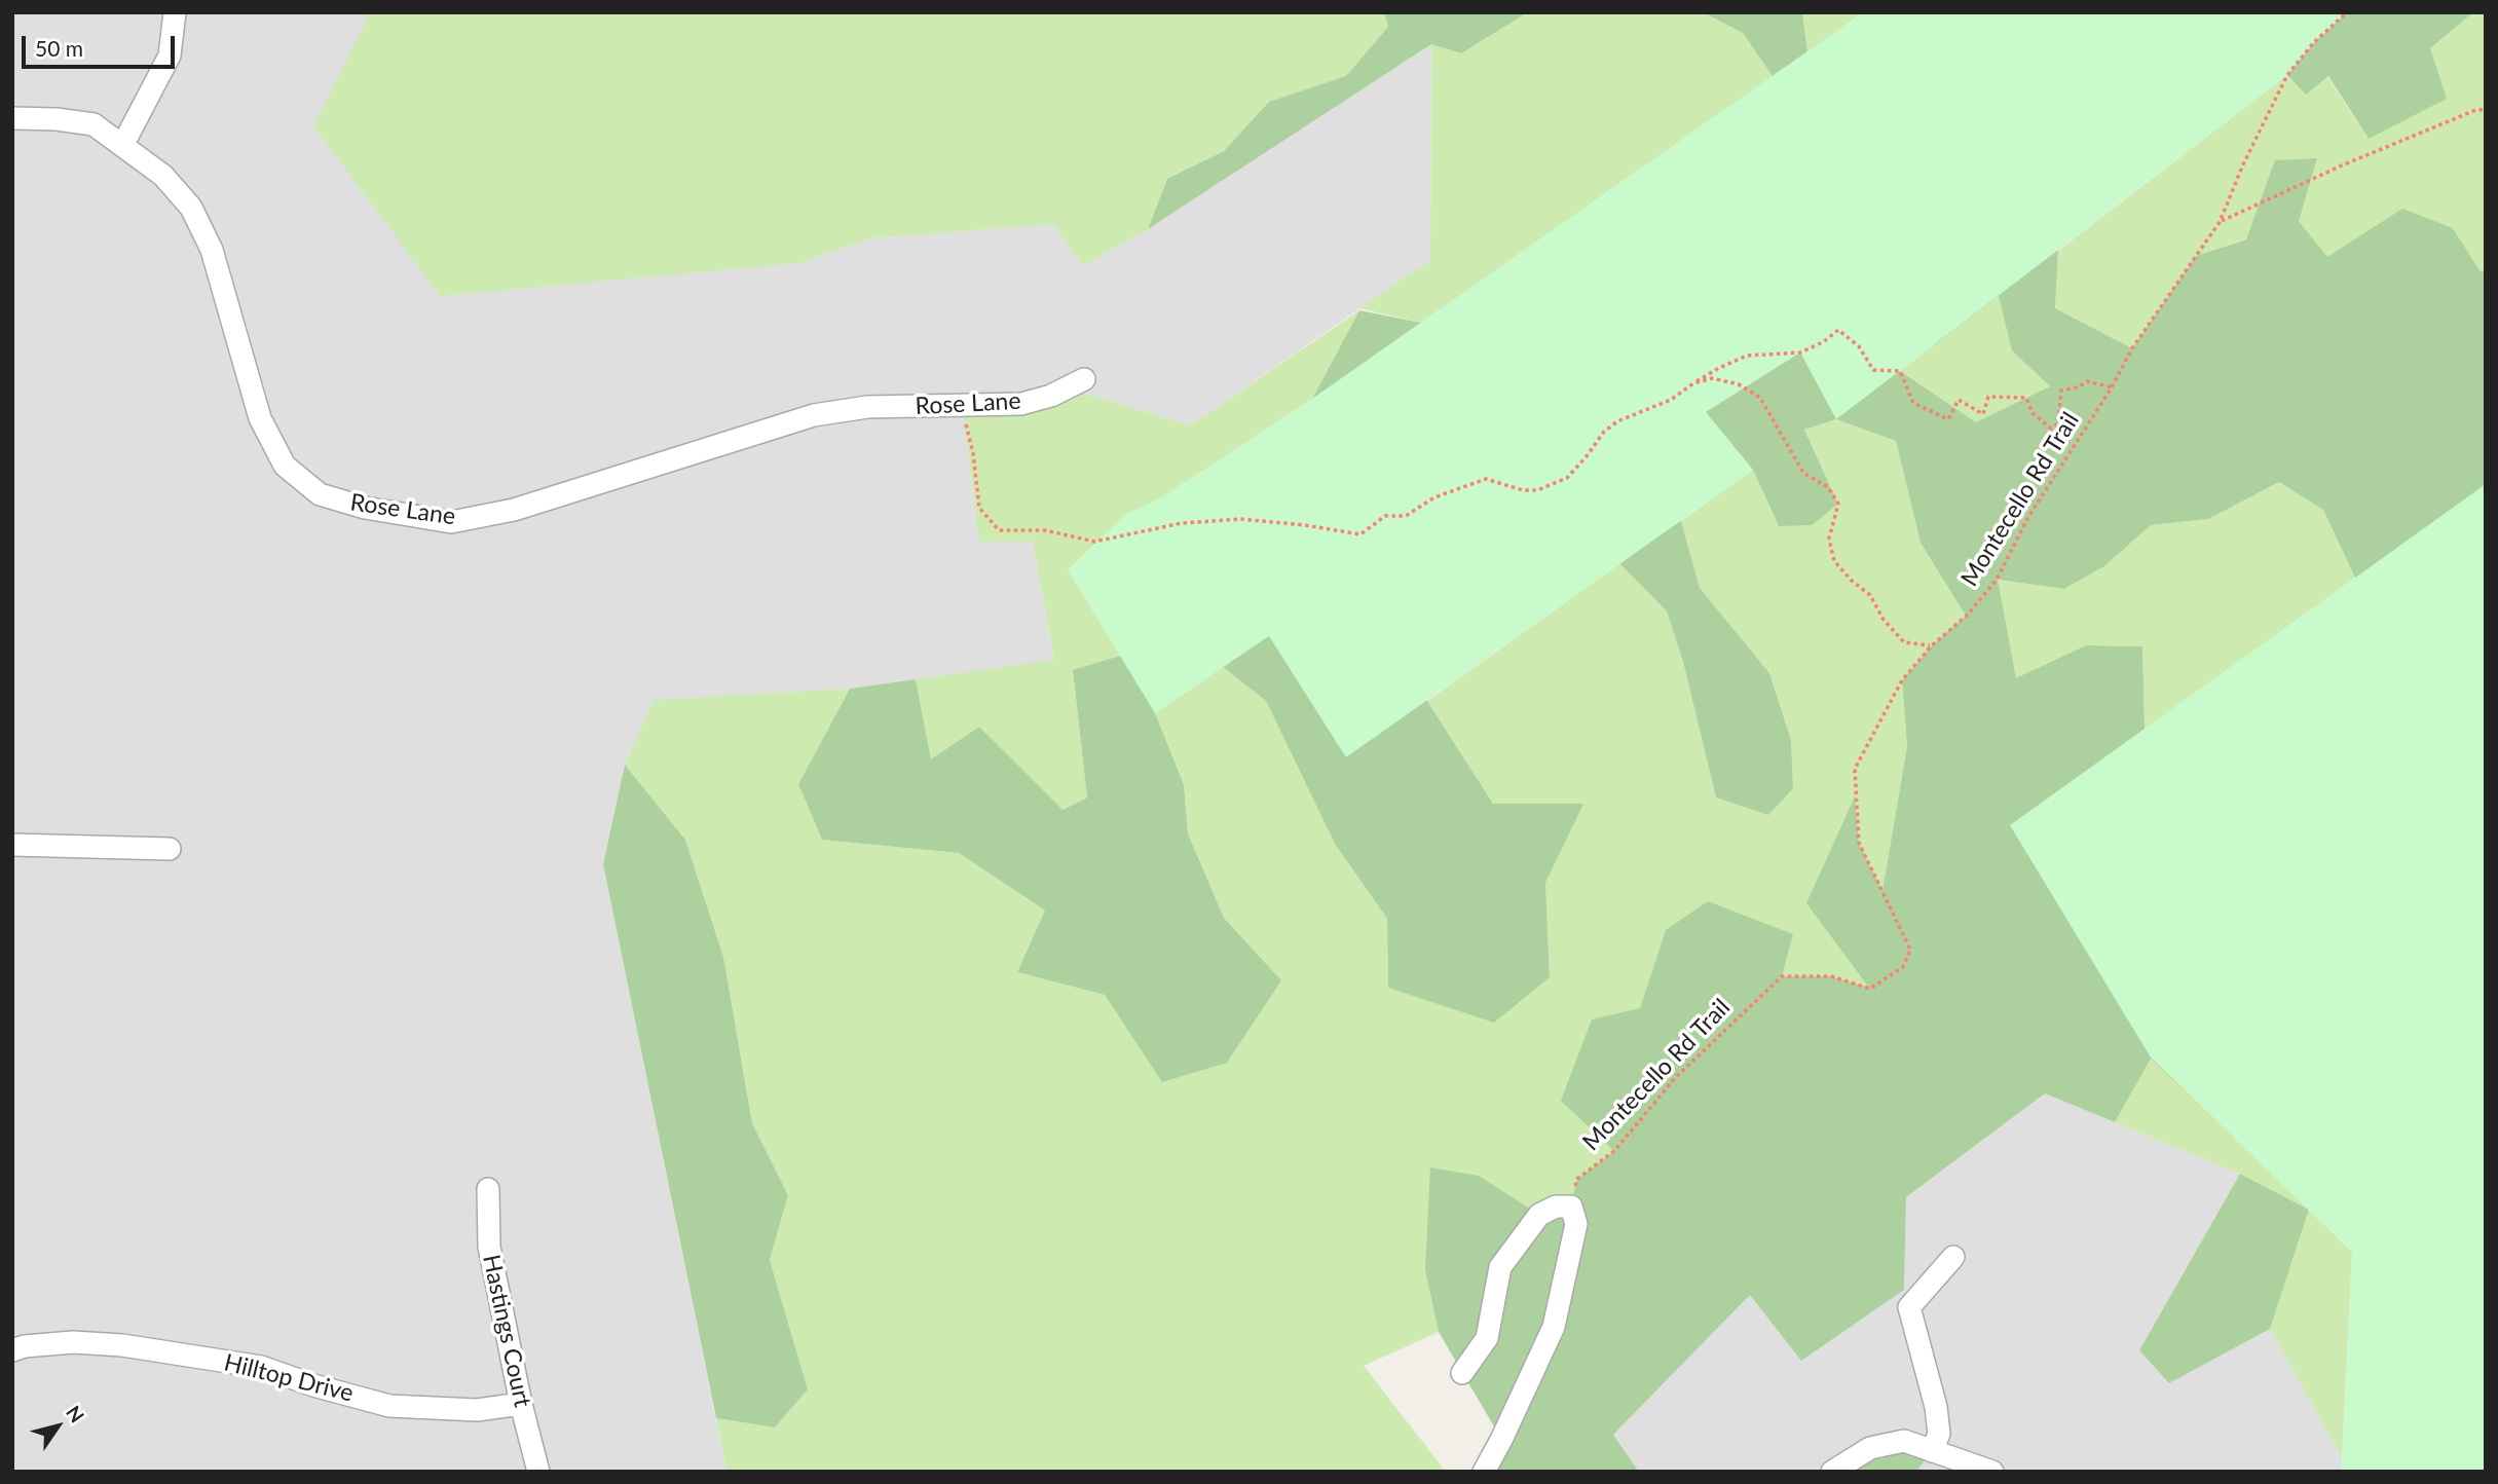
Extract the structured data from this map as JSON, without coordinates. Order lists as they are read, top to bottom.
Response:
{
  "streets": {
    "street": ["Rose Lane", "Hastings Court", "Hilltop Drive"],
    "path": ["Montecello Rd Trail"]
  },
  "crossings": [
    ["Hastings Court", "Hilltop Drive"]
  ],
  "scale_bar": "50 m",
  "north": "top right"
}
